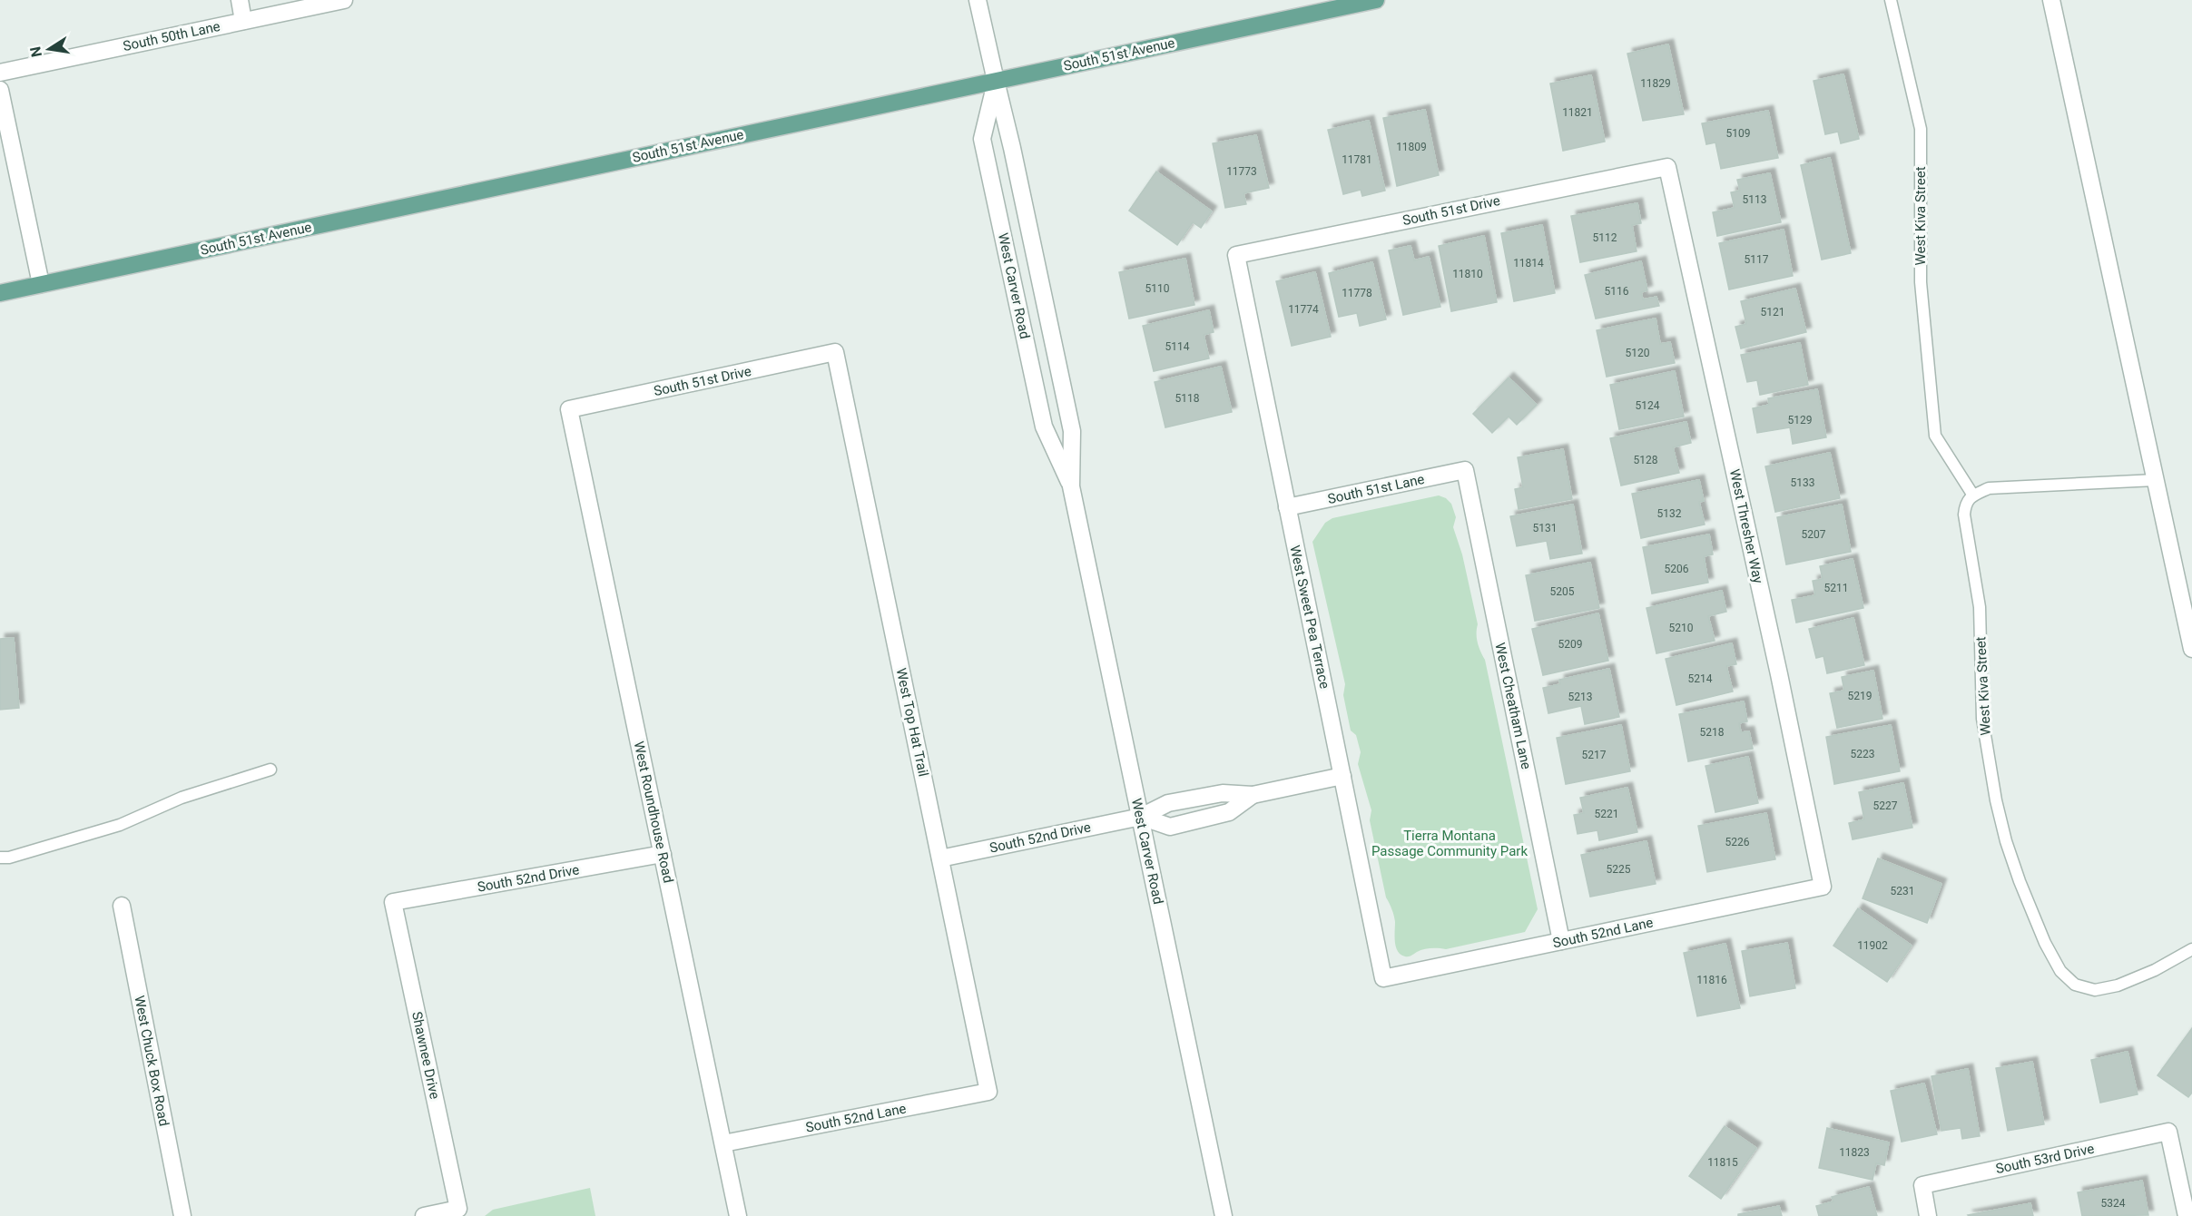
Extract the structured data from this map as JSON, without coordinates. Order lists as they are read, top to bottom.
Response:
{
  "streets": {
    "main road": ["South 51st Avenue"],
    "street": [
      "South 50th Lane",
      "South 51st Drive",
      "West Carver Road",
      "South 51st Lane",
      "West Thresher Way",
      "West Sweet Pea Terrace",
      "West Cheatham Lane",
      "West Top Hat Trail",
      "West Roundhouse Road",
      "South 52nd Drive",
      "South 52nd Lane",
      "Shawnee Drive",
      "West Chuck Box Road",
      "South 53rd Drive"
    ],
    "lane": ["West Kiva Street"]
  },
  "crossings": [
    ["South 51st Avenue", "West Carver Road"],
    ["South 51st Drive", "West Thresher Way"],
    ["South 51st Drive", "West Sweet Pea Terrace"],
    ["South 51st Drive", "West Top Hat Trail"],
    ["South 51st Drive", "West Roundhouse Road"],
    ["West Carver Road", "South 52nd Drive"],
    ["South 51st Lane", "West Sweet Pea Terrace"],
    ["South 51st Lane", "West Cheatham Lane"],
    ["West Thresher Way", "South 52nd Lane"],
    ["West Sweet Pea Terrace", "South 52nd Drive"],
    ["West Sweet Pea Terrace", "South 52nd Lane"],
    ["West Cheatham Lane", "South 52nd Lane"],
    ["West Top Hat Trail", "South 52nd Drive"],
    ["West Top Hat Trail", "South 52nd Lane"],
    ["West Roundhouse Road", "South 52nd Drive"],
    ["West Roundhouse Road", "South 52nd Lane"],
    ["South 52nd Drive", "Shawnee Drive"]
  ],
  "parks": ["Tierra Montana Passage Community Park"],
  "house_numbers": [
    "11829",
    "11821",
    "5109",
    "11809",
    "11781",
    "11773",
    "5113",
    "5112",
    "5117",
    "11814",
    "11810",
    "5110",
    "5116",
    "11778",
    "11774",
    "5121",
    "5114",
    "5120",
    "5118",
    "5124",
    "5129",
    "5128",
    "5133",
    "5132",
    "5131",
    "5207",
    "5206",
    "5211",
    "5205",
    "5210",
    "5209",
    "5214",
    "5219",
    "5213",
    "5218",
    "5223",
    "5217",
    "5227",
    "5221",
    "5226",
    "5225",
    "5231",
    "11902",
    "11816",
    "11823",
    "11815",
    "5324"
  ],
  "north": "left"
}
